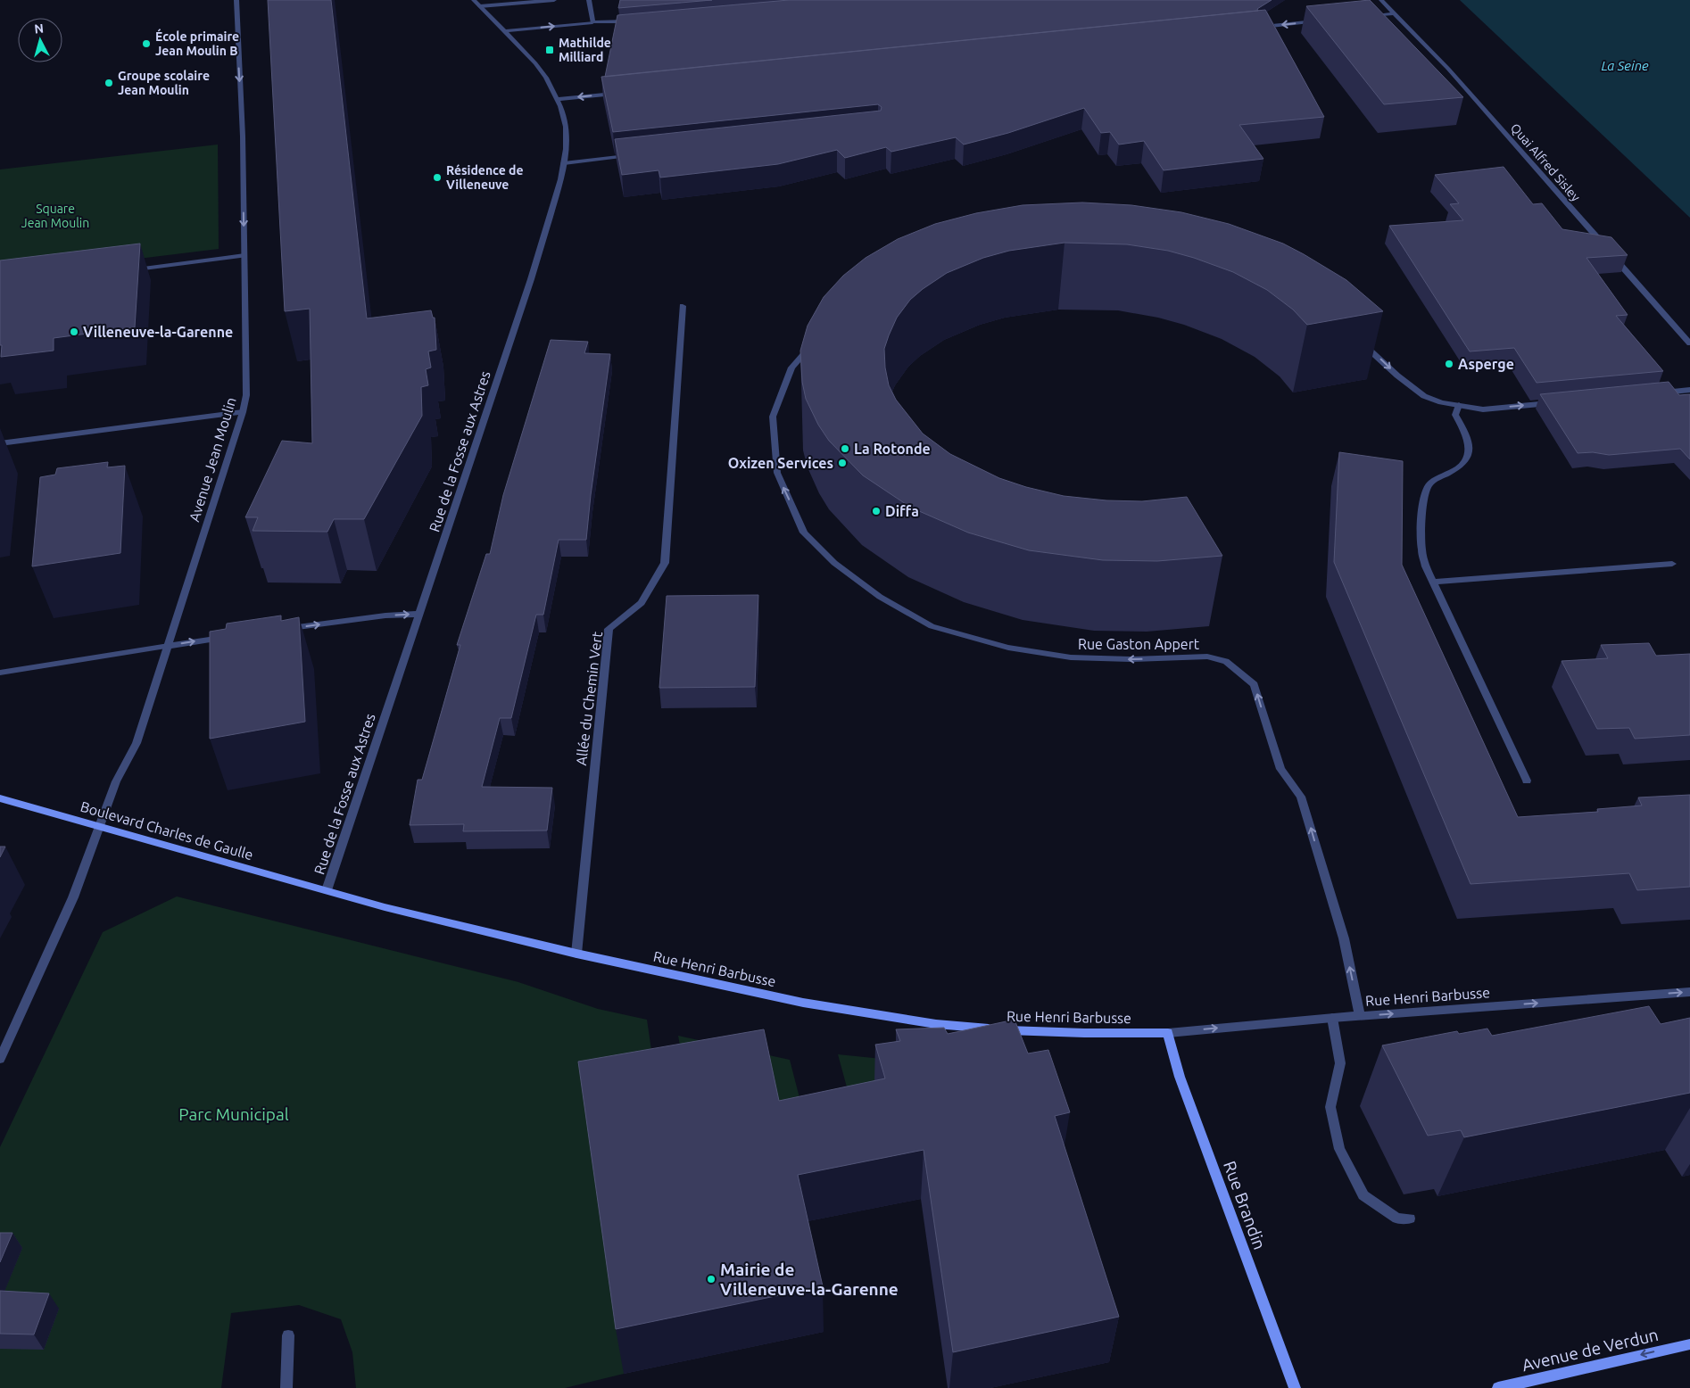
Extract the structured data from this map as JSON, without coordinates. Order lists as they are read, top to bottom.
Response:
{
  "streets": {
    "main road": [
      "Boulevard Charles de Gaulle",
      "Rue Henri Barbusse",
      "Rue Brandin",
      "Avenue de Verdun"
    ],
    "street": [
      "Quai Alfred Sisley",
      "Rue de la Fosse aux Astres",
      "Avenue Jean Moulin",
      "Rue Gaston Appert",
      "Allée du Chemin Vert"
    ]
  },
  "crossings": [
    ["Rue de la Fosse aux Astres", "Boulevard Charles de Gaulle"],
    ["Rue de la Fosse aux Astres", "Rue Henri Barbusse"],
    ["Avenue Jean Moulin", "Boulevard Charles de Gaulle"],
    ["Rue Gaston Appert", "Rue Henri Barbusse"],
    ["Allée du Chemin Vert", "Rue Henri Barbusse"],
    ["Boulevard Charles de Gaulle", "Rue Henri Barbusse"],
    ["Rue Henri Barbusse", "Rue Brandin"]
  ],
  "one_way": ["Rue Gaston Appert", "Rue Henri Barbusse", "Avenue de Verdun"],
  "water": ["La Seine"],
  "parks": ["Square Jean Moulin", "Parc Municipal"],
  "places": {
    "other": [
      "École primaire Jean Moulin B",
      "Groupe scolaire Jean Moulin",
      "Résidence de Villeneuve",
      "Villeneuve-la-Garenne",
      "Asperge",
      "La Rotonde",
      "Oxizen Services",
      "Diffa",
      "Mairie de Villeneuve-la-Garenne"
    ],
    "transit": ["Mathilde Milliard"]
  },
  "north": "top"
}
